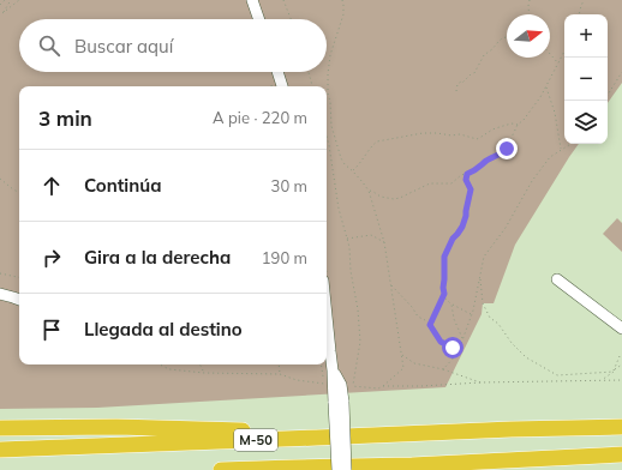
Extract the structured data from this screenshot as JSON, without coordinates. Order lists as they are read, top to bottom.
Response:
{
  "streets": {
    "highway": ["M-50"]
  },
  "north": "right",
  "page": {
    "map_buttons": ["+", "−"],
    "search": "Buscar aquí",
    "heading": ["3 min", "A pie · 220 m"],
    "list": [
      ["Continúa", "30 m"],
      ["Gira a la derecha", "190 m"],
      "Llegada al destino"
    ]
  }
}
